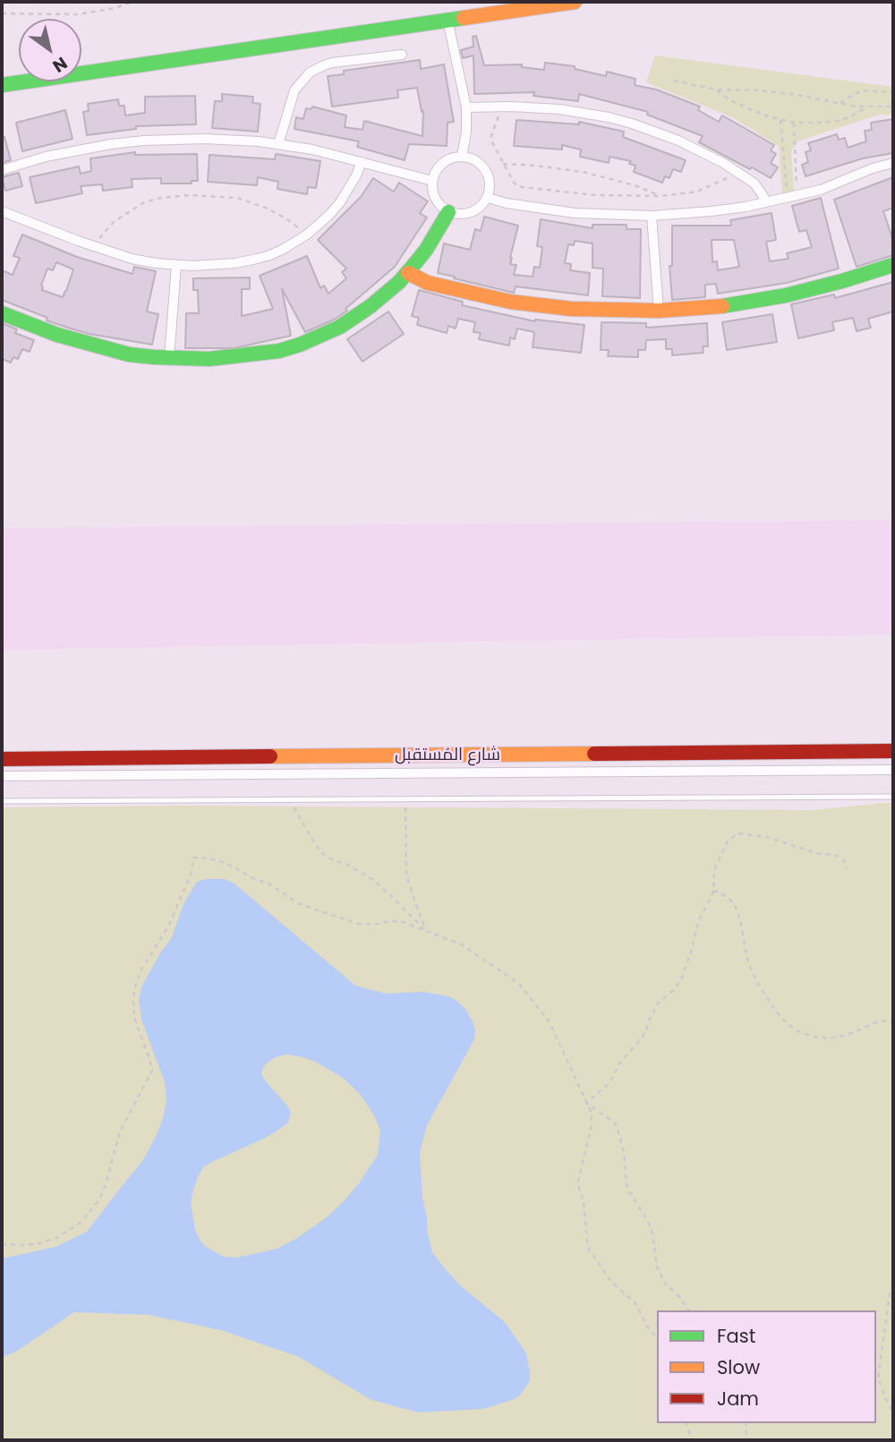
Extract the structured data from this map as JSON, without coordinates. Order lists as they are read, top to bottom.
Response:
{
  "streets": {
    "street": ["شارع المُستقبل"]
  },
  "legend": ["Fast", "Slow", "Jam"],
  "north": "bottom right"
}
